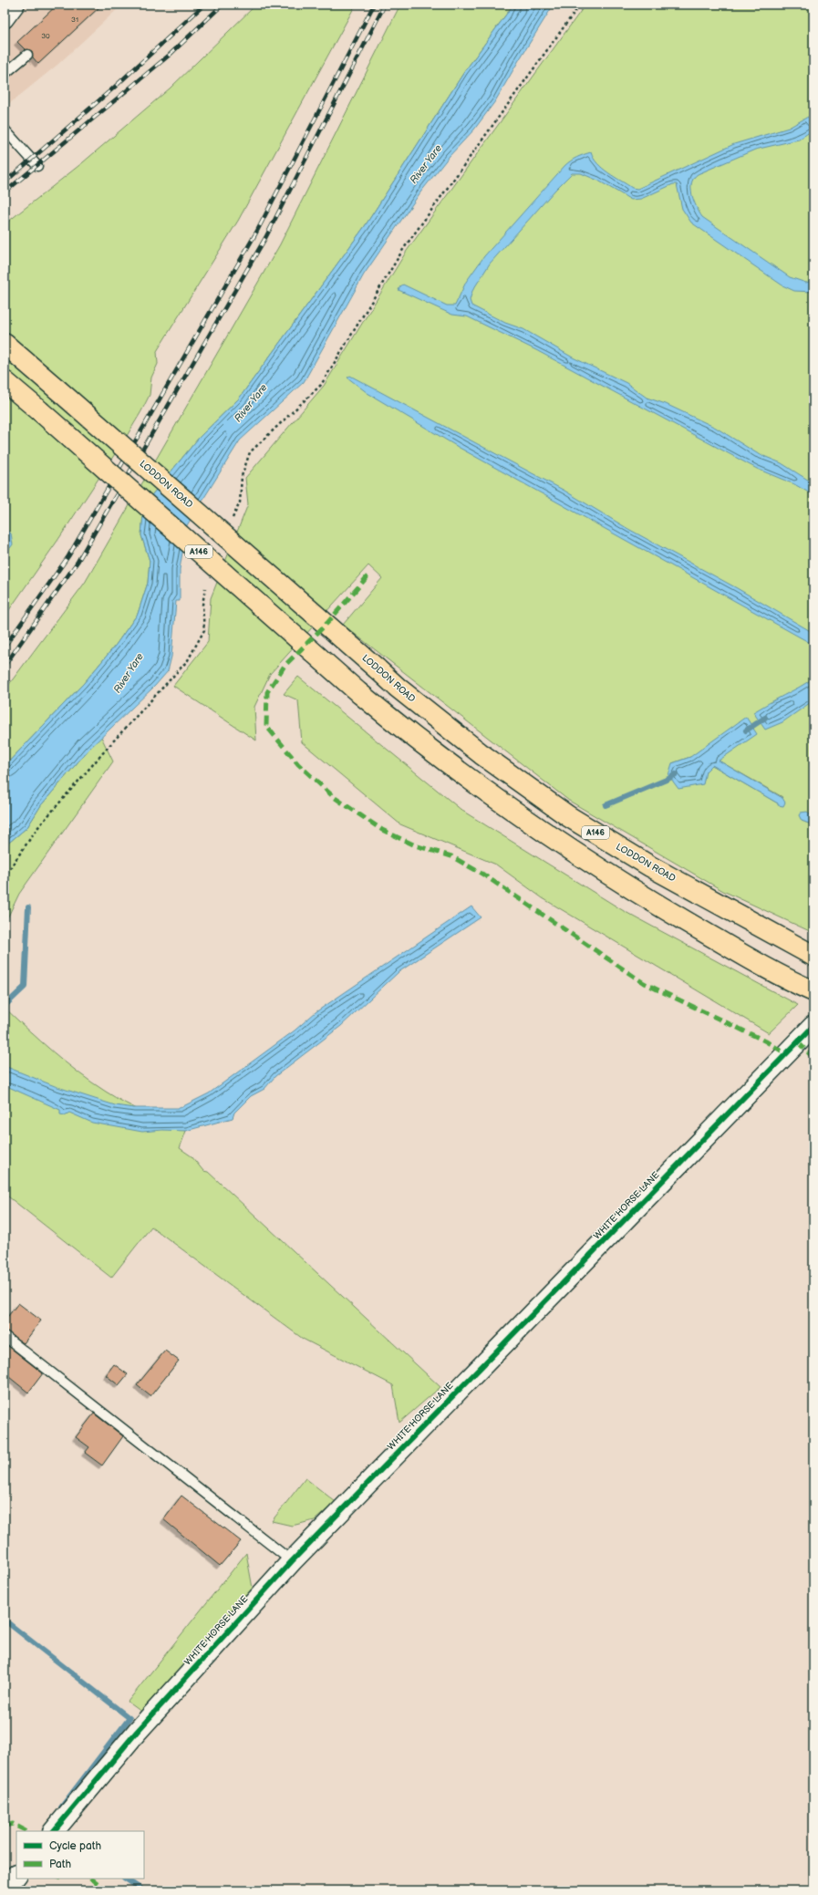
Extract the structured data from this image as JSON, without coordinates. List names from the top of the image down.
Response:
{
  "streets": {
    "highway": ["LODDON ROAD", "A146"],
    "street": ["WHITE HORSE LANE"]
  },
  "water": ["River Yare"],
  "house_numbers": ["31", "30"],
  "legend": ["Cycle path", "Path"]
}
